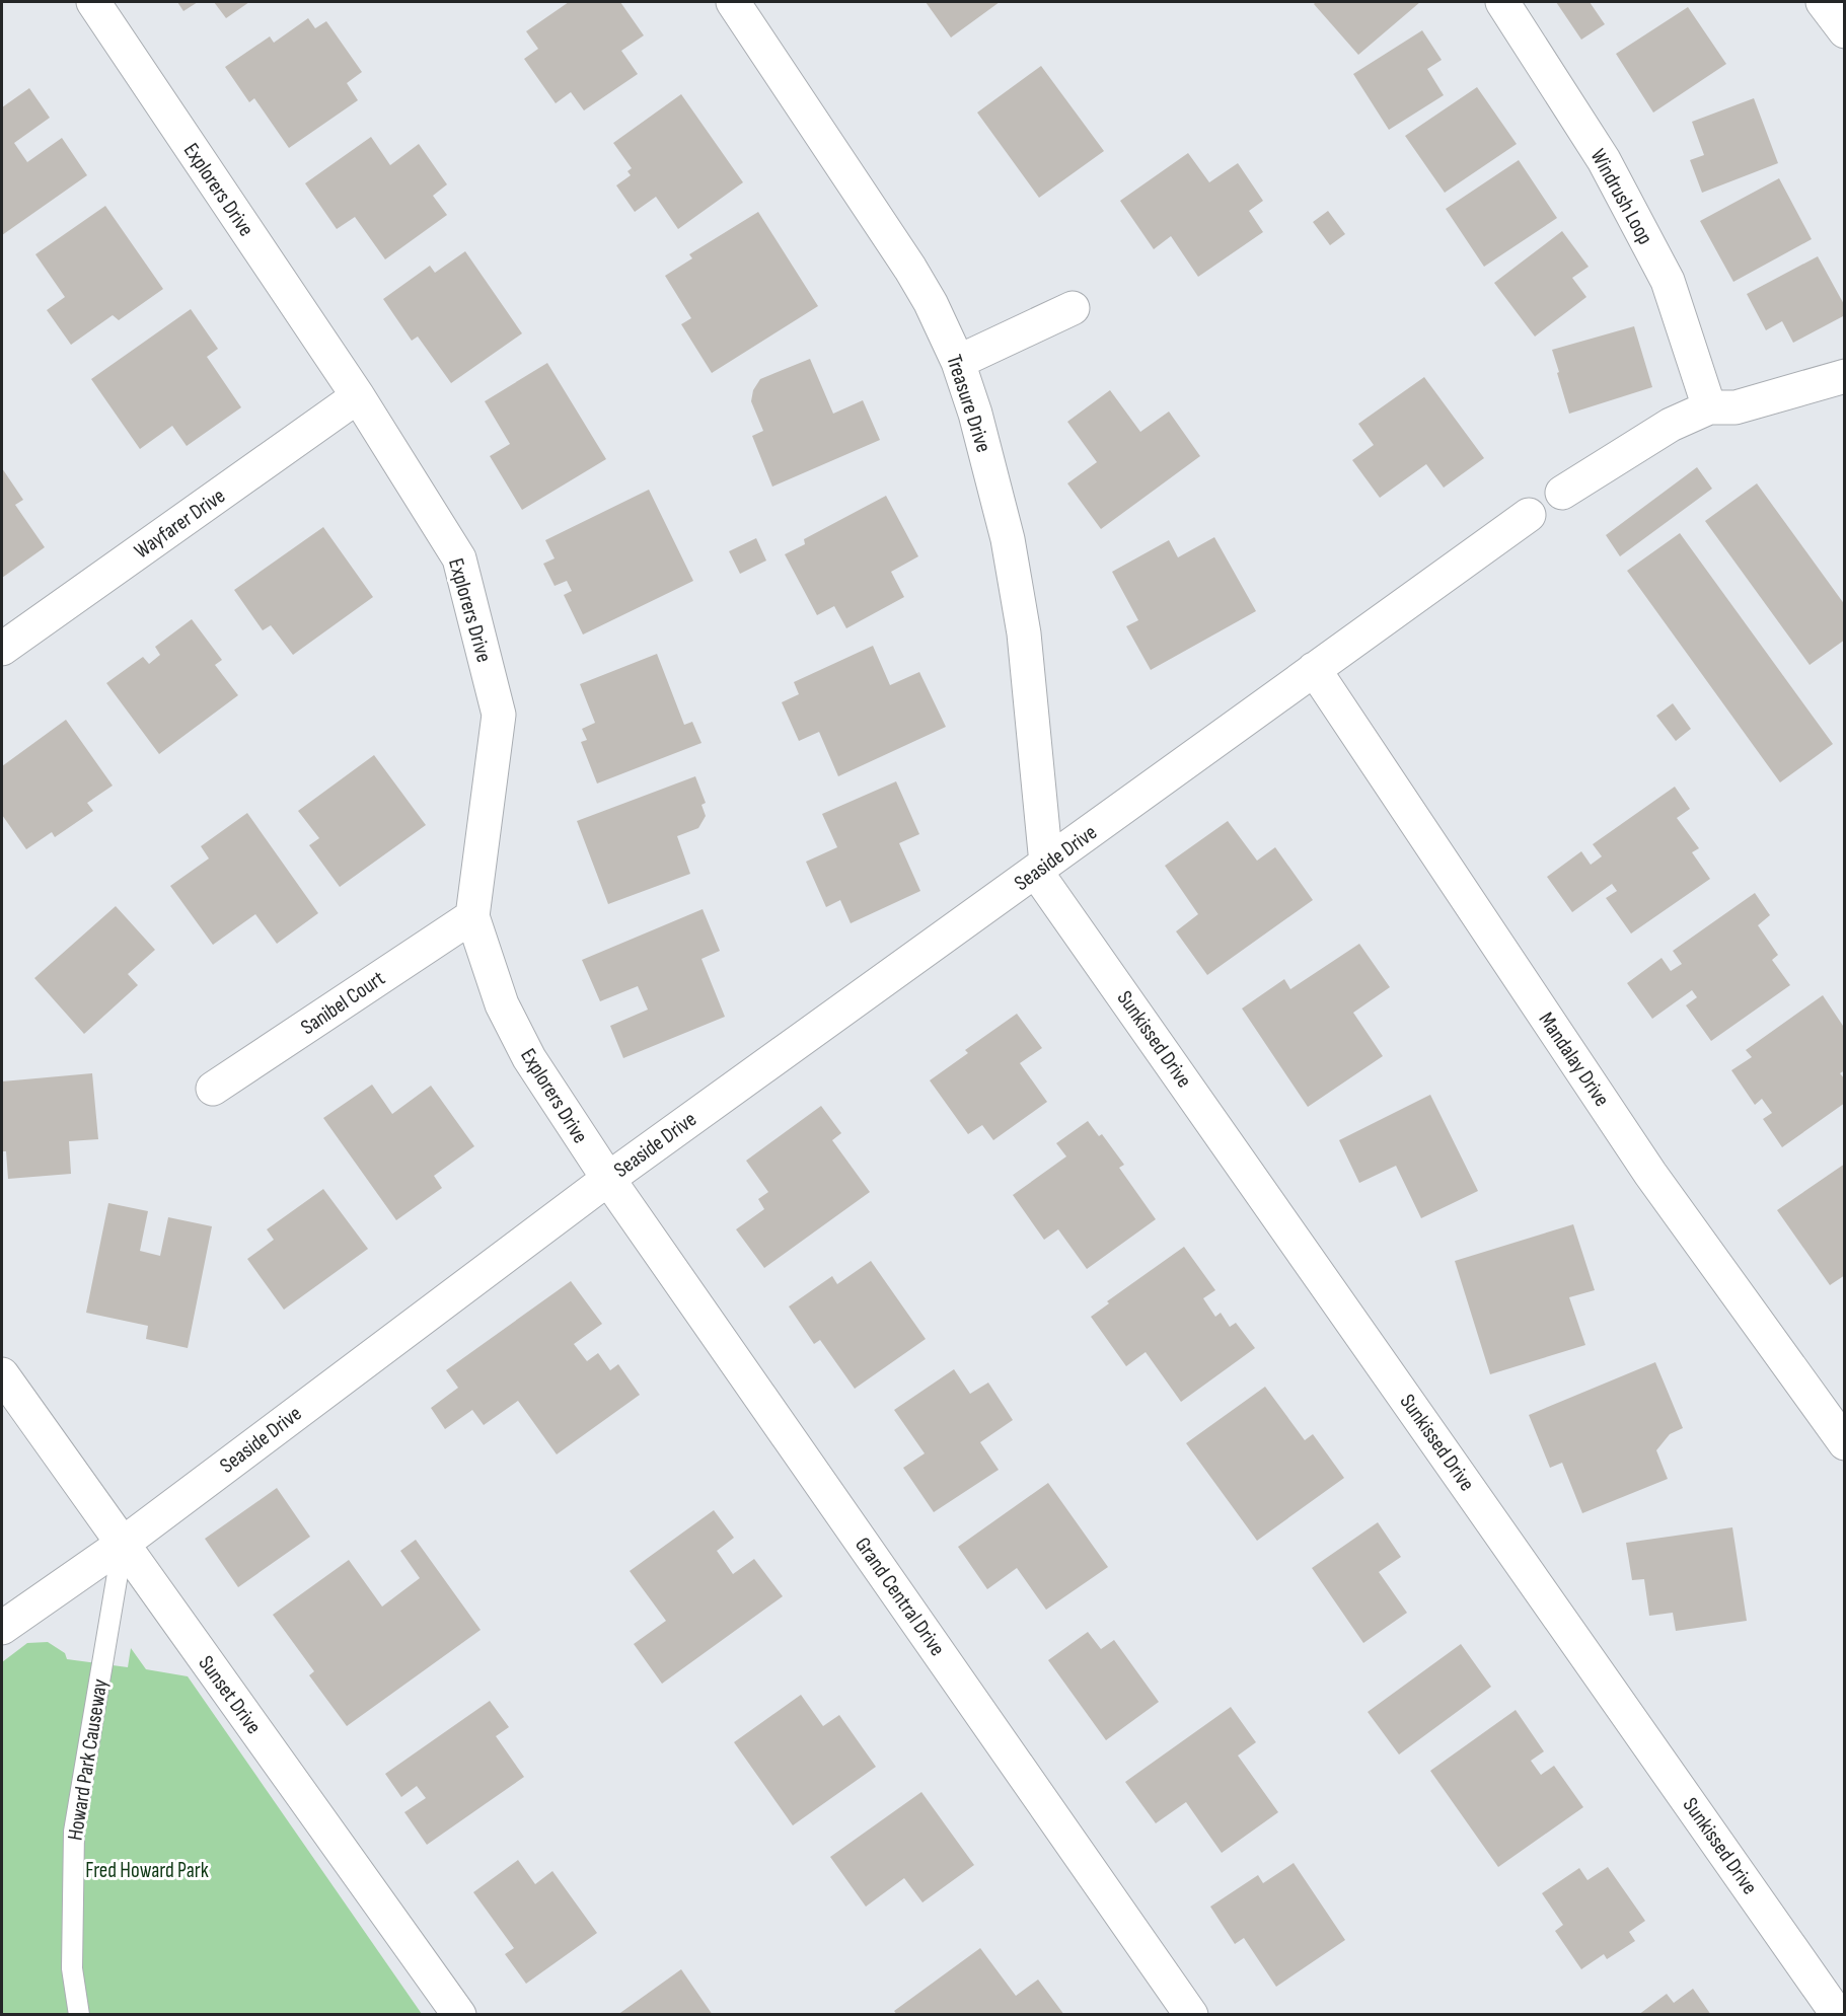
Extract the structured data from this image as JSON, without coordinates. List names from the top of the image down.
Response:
{
  "streets": {
    "street": [
      "Explorers Drive",
      "Windrush Loop",
      "Treasure Drive",
      "Wayfarer Drive",
      "Seaside Drive",
      "Sanibel Court",
      "Sunkissed Drive",
      "Mandalay Drive",
      "Grand Central Drive",
      "Sunset Drive"
    ],
    "lane": ["Howard Park Causeway"]
  },
  "crossings": [
    ["Explorers Drive", "Wayfarer Drive"],
    ["Explorers Drive", "Seaside Drive"],
    ["Explorers Drive", "Sanibel Court"],
    ["Explorers Drive", "Grand Central Drive"],
    ["Treasure Drive", "Seaside Drive"],
    ["Treasure Drive", "Sunkissed Drive"],
    ["Seaside Drive", "Sunkissed Drive"],
    ["Seaside Drive", "Mandalay Drive"],
    ["Seaside Drive", "Grand Central Drive"],
    ["Seaside Drive", "Sunset Drive"],
    ["Seaside Drive", "Howard Park Causeway"],
    ["Sunset Drive", "Howard Park Causeway"]
  ],
  "parks": ["Fred Howard Park"]
}
